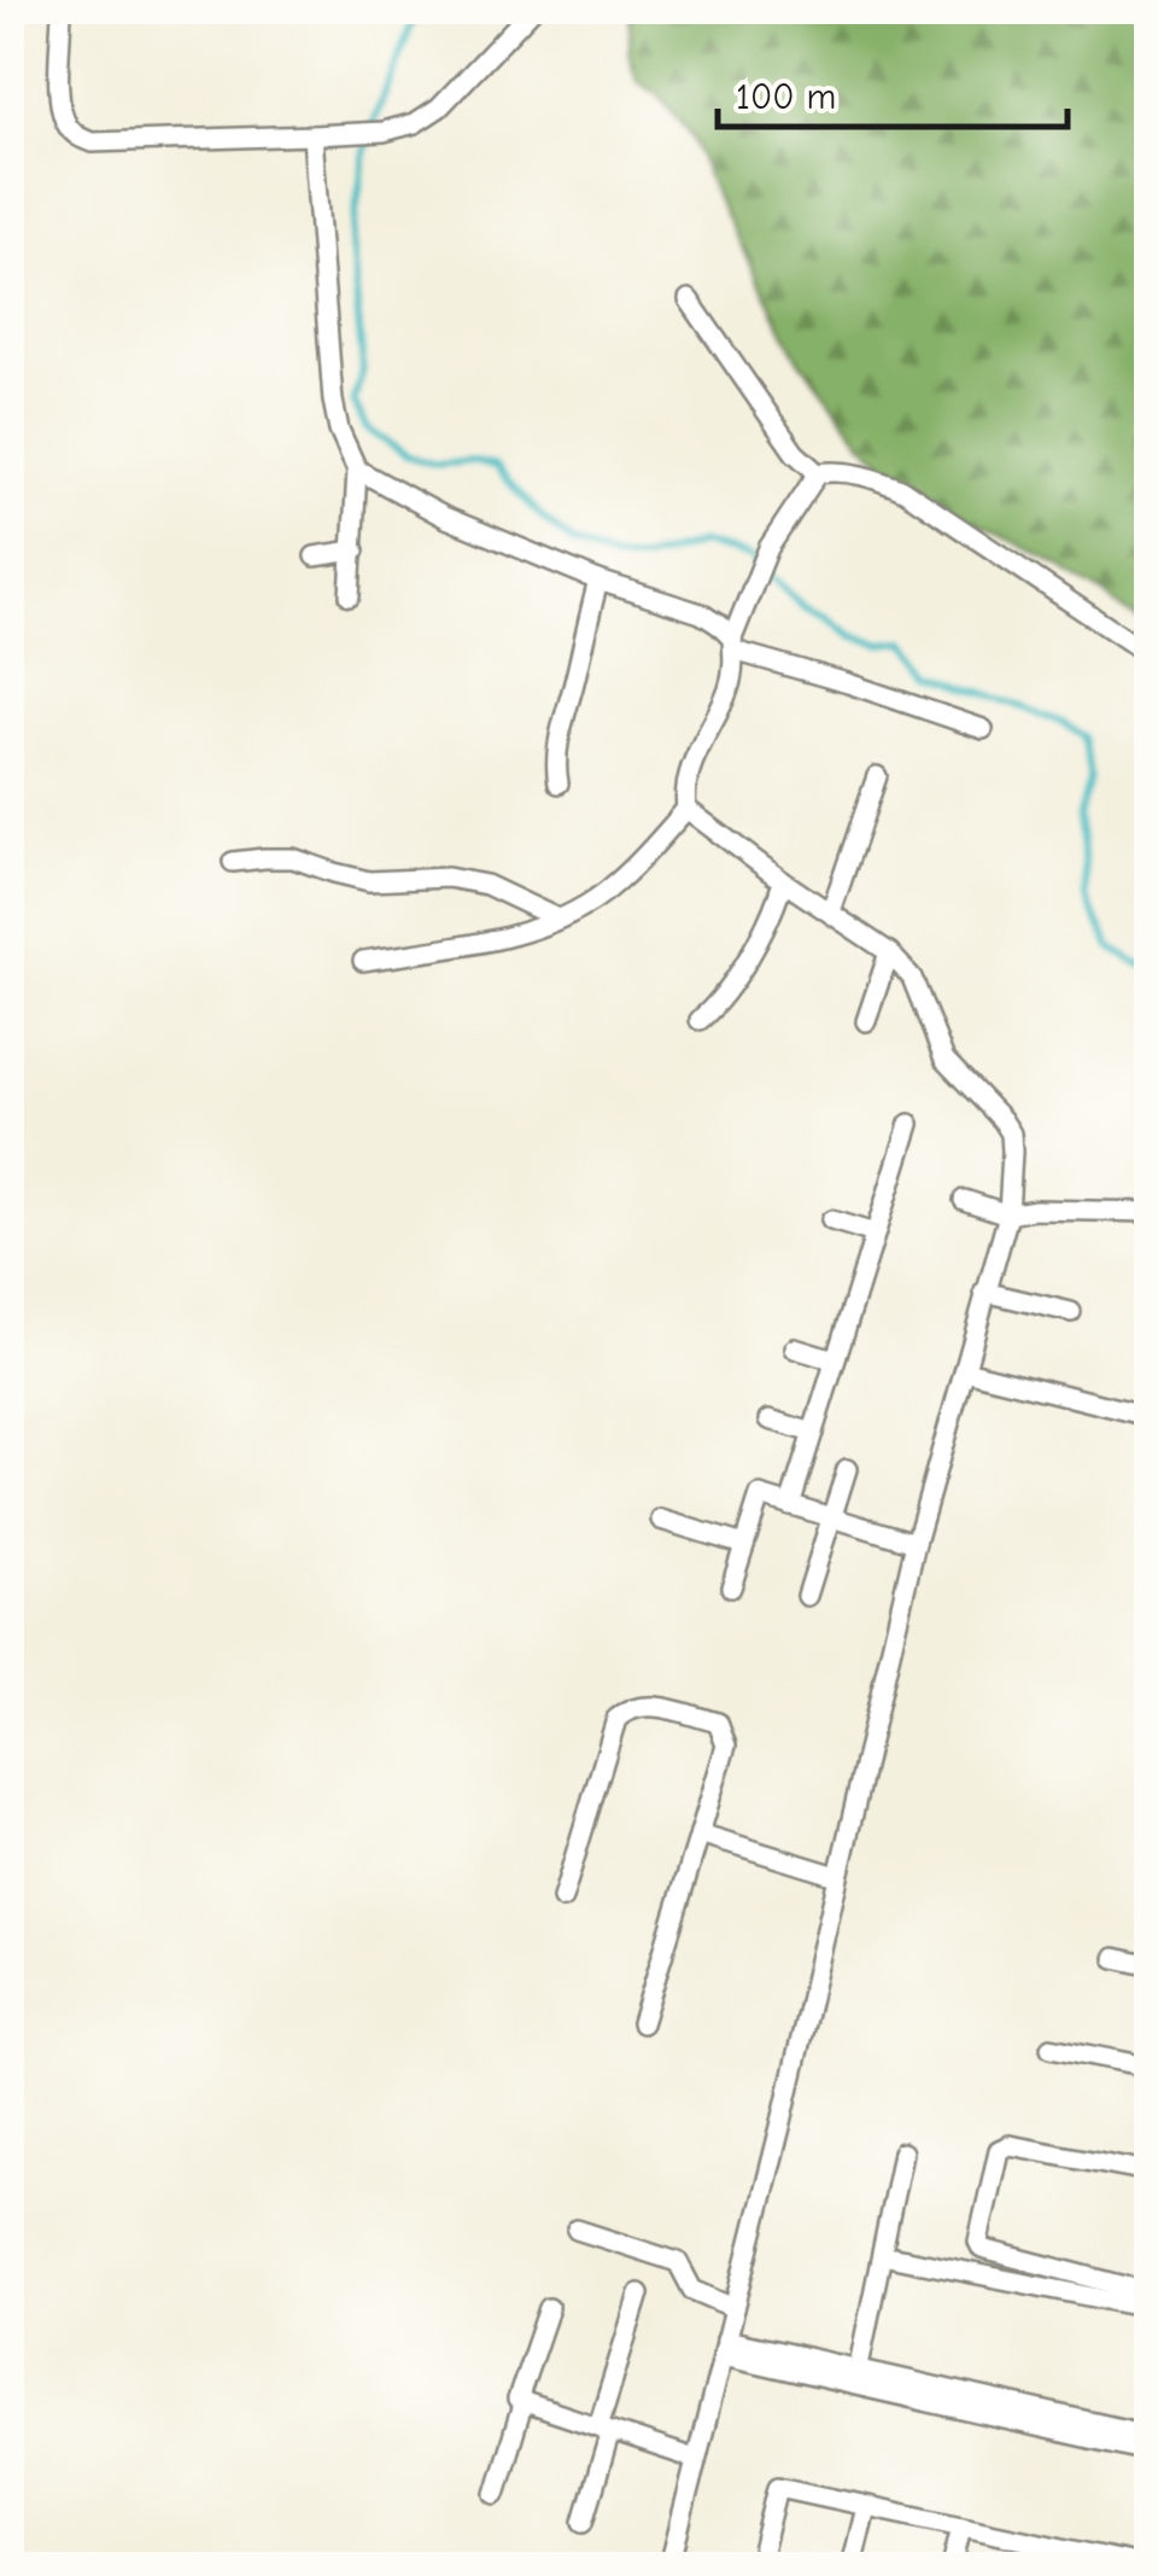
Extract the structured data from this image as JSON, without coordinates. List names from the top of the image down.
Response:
{
  "scale_bar": "100 m"
}
